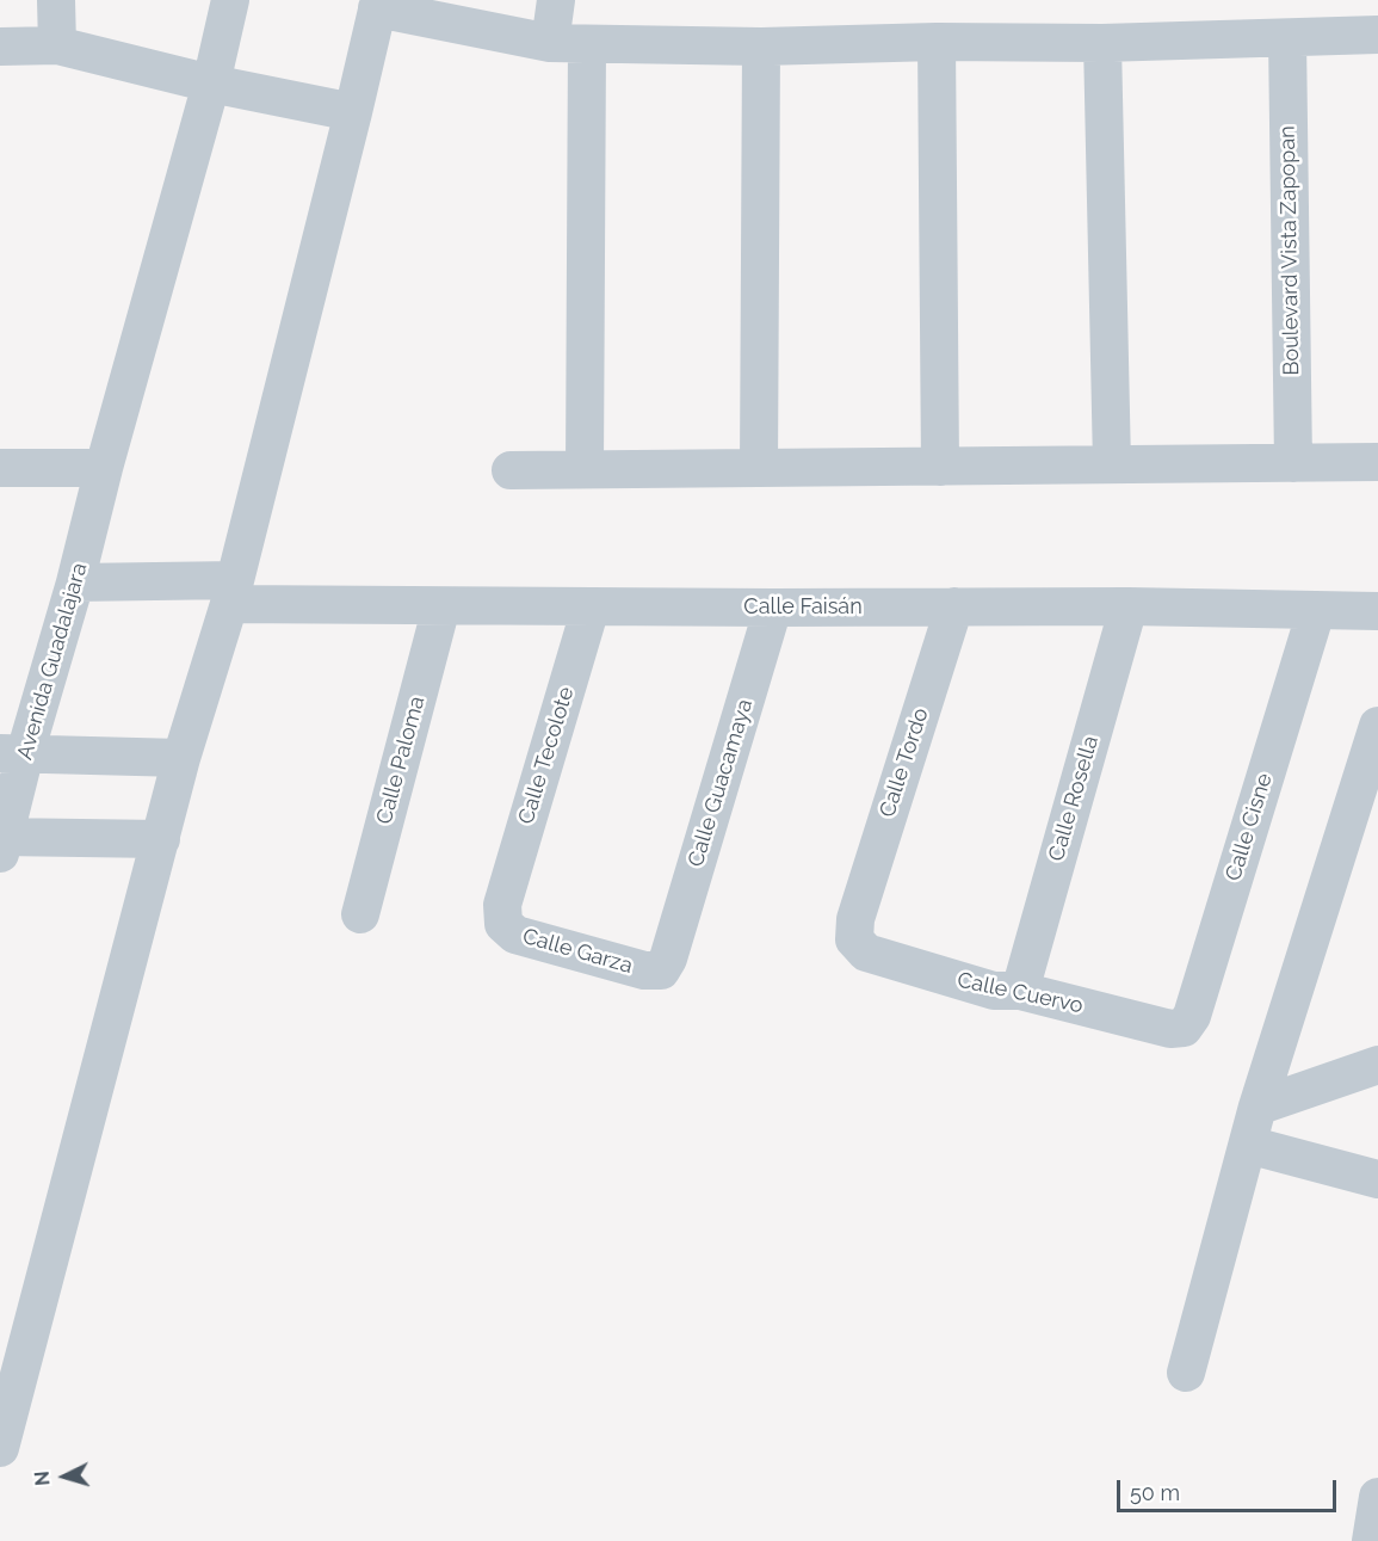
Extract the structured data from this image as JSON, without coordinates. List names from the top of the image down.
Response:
{
  "streets": {
    "street": [
      "Boulevard Vista Zapopan",
      "Calle Faisán",
      "Avenida Guadalajara",
      "Calle Tecolote",
      "Calle Paloma",
      "Calle Tordo",
      "Calle Guacamaya",
      "Calle Rosella",
      "Calle Cisne",
      "Calle Garza",
      "Calle Cuervo"
    ]
  },
  "crossings": [
    ["Calle Faisán", "Avenida Guadalajara"],
    ["Calle Faisán", "Calle Tecolote"],
    ["Calle Faisán", "Calle Paloma"],
    ["Calle Faisán", "Calle Tordo"],
    ["Calle Faisán", "Calle Guacamaya"],
    ["Calle Faisán", "Calle Rosella"],
    ["Calle Faisán", "Calle Cisne"],
    ["Calle Tecolote", "Calle Garza"],
    ["Calle Tordo", "Calle Cuervo"],
    ["Calle Guacamaya", "Calle Garza"],
    ["Calle Rosella", "Calle Cuervo"],
    ["Calle Cisne", "Calle Cuervo"]
  ],
  "scale_bar": "50 m",
  "north": "left"
}
